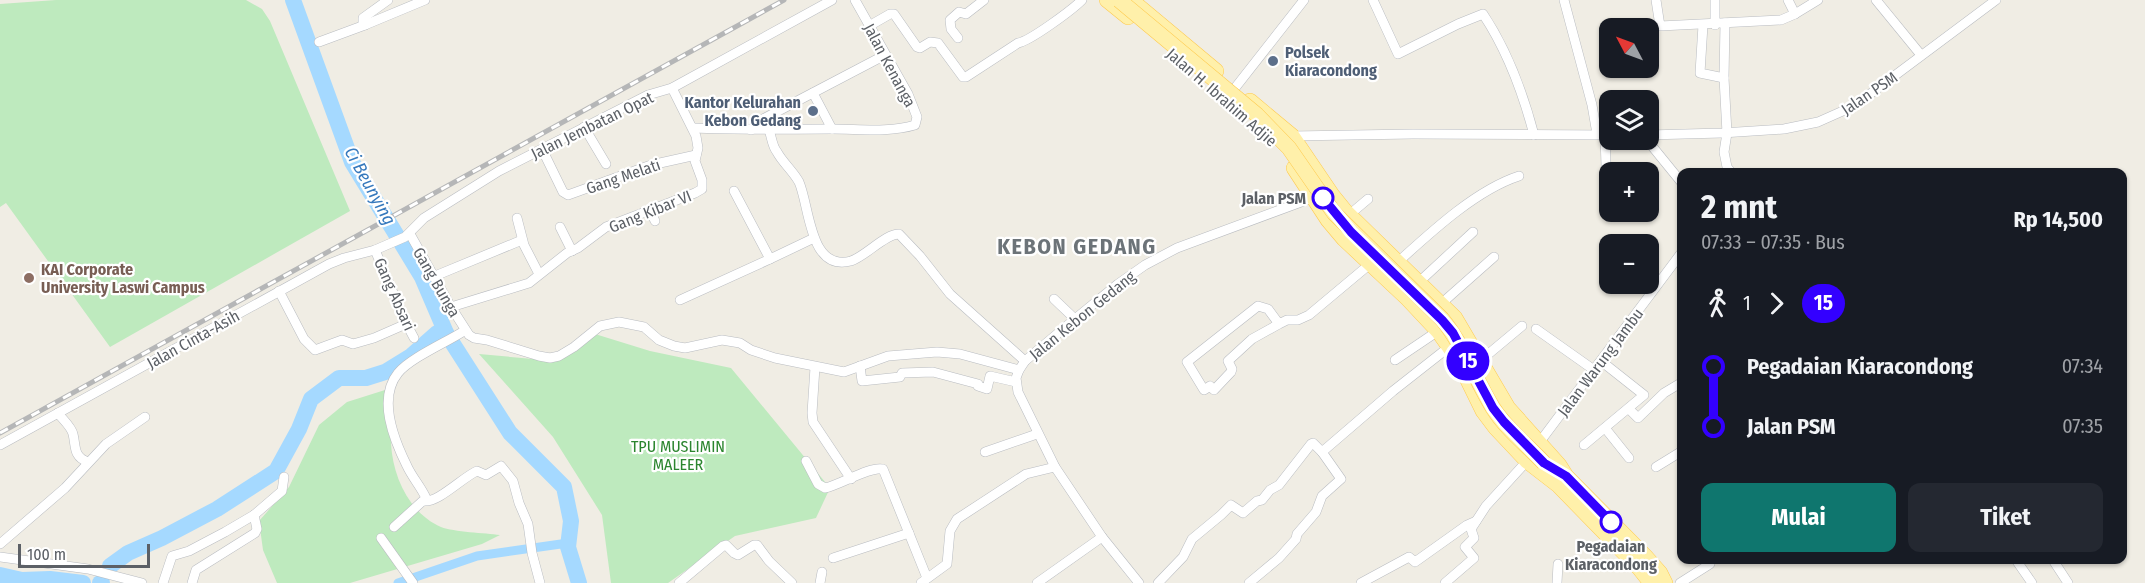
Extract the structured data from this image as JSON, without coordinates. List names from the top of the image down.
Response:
{
  "streets": {
    "main road": ["Jalan H. Ibrahim Adjie"],
    "street": [
      "Jalan Kenanga",
      "Jalan PSM",
      "Jalan Jembatan Opat",
      "Gang Melati",
      "Gang Kibar VI",
      "Gang Bunga",
      "Gang Absari",
      "Jalan Kebon Gedang",
      "Jalan Cinta-Asih",
      "Jalan Warung Jambu"
    ]
  },
  "crossings": [
    ["Jalan H. Ibrahim Adjie", "Jalan Kebon Gedang"],
    ["Jalan H. Ibrahim Adjie", "Jalan Warung Jambu"],
    ["Jalan Jembatan Opat", "Gang Melati"],
    ["Jalan Jembatan Opat", "Gang Bunga"],
    ["Jalan Jembatan Opat", "Jalan Cinta-Asih"],
    ["Gang Melati", "Gang Kibar VI"],
    ["Gang Kibar VI", "Gang Bunga"],
    ["Gang Absari", "Jalan Cinta-Asih"]
  ],
  "districts": ["KEBON GEDANG"],
  "water": ["Ci Beunying"],
  "parks": ["TPU MUSLIMIN MALEER"],
  "places": [
    "Polsek Kiaracondong",
    "Kantor Kelurahan Kebon Gedang",
    "Jalan PSM",
    "KAI Corporate University Laswi Campus",
    "Pegadaian Kiaracondong"
  ],
  "lines": ["bus line 15"],
  "scale_bar": "100 m",
  "north": "top left",
  "page": {
    "on_map": "15",
    "map_buttons": ["+", "−"],
    "heading": ["2 mnt", "07:33 – 07:35 · Bus", "Rp 14,500"],
    "legs": ["1", "15"],
    "list": [
      {
        "name": "Pegadaian Kiaracondong",
        "value": "07:34"
      },
      {
        "name": "Jalan PSM",
        "value": "07:35"
      }
    ],
    "buttons": ["Mulai", "Tiket"],
    "scale": "100 m"
  }
}
